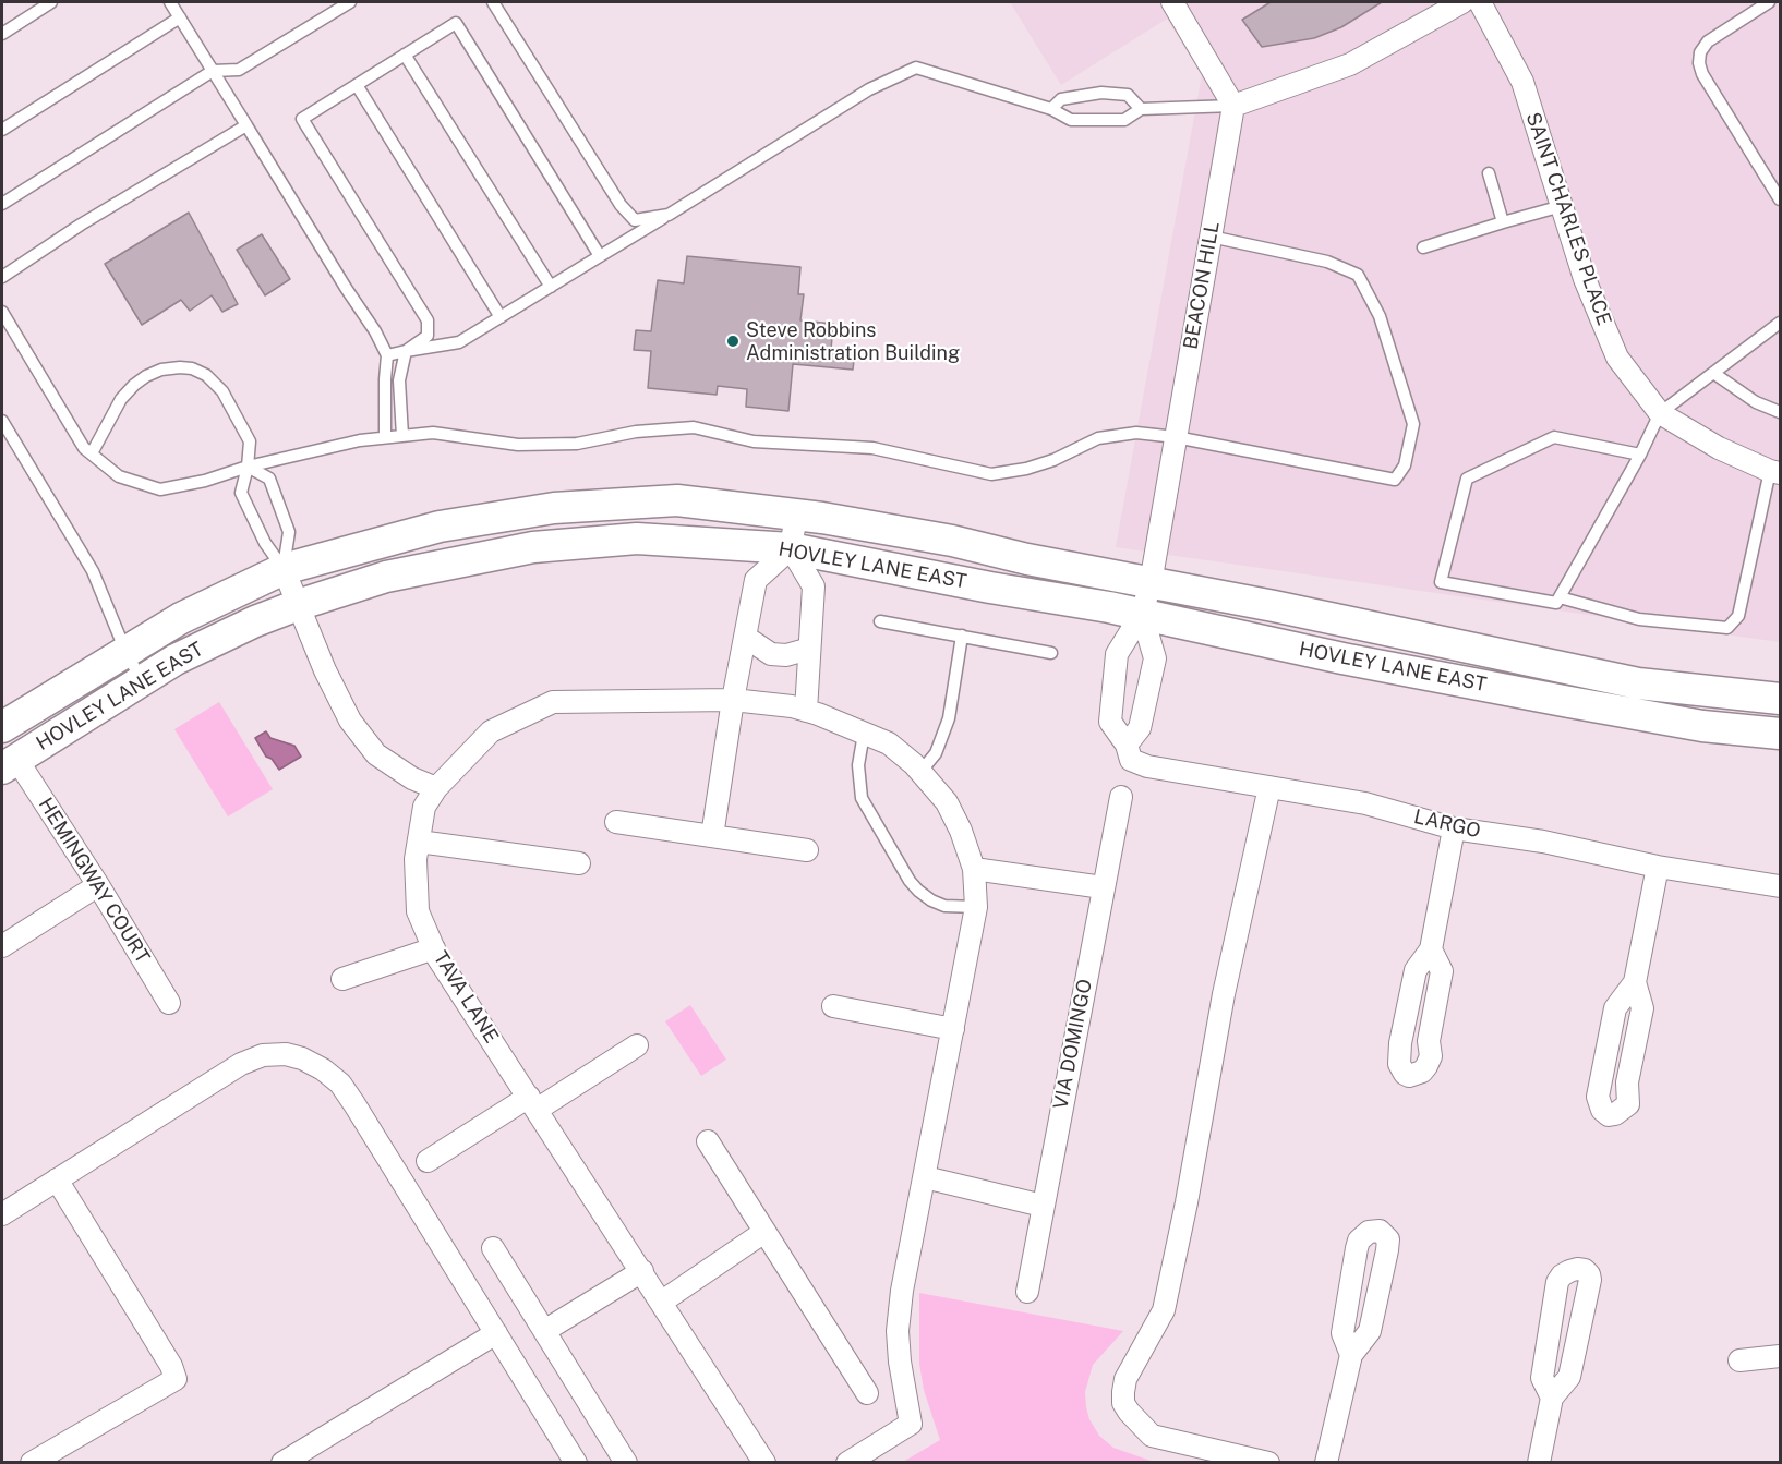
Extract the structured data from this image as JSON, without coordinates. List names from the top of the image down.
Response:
{
  "streets": {
    "main road": ["HOVLEY LANE EAST"],
    "street": [
      "SAINT CHARLES PLACE",
      "BEACON HILL",
      "LARGO",
      "HEMINGWAY COURT",
      "TAVA LANE",
      "VIA DOMINGO"
    ]
  },
  "crossings": [
    ["BEACON HILL", "HOVLEY LANE EAST"],
    ["BEACON HILL", "LARGO"],
    ["HOVLEY LANE EAST", "LARGO"],
    ["HOVLEY LANE EAST", "HEMINGWAY COURT"]
  ],
  "places": ["Steve Robbins Administration Building"]
}
